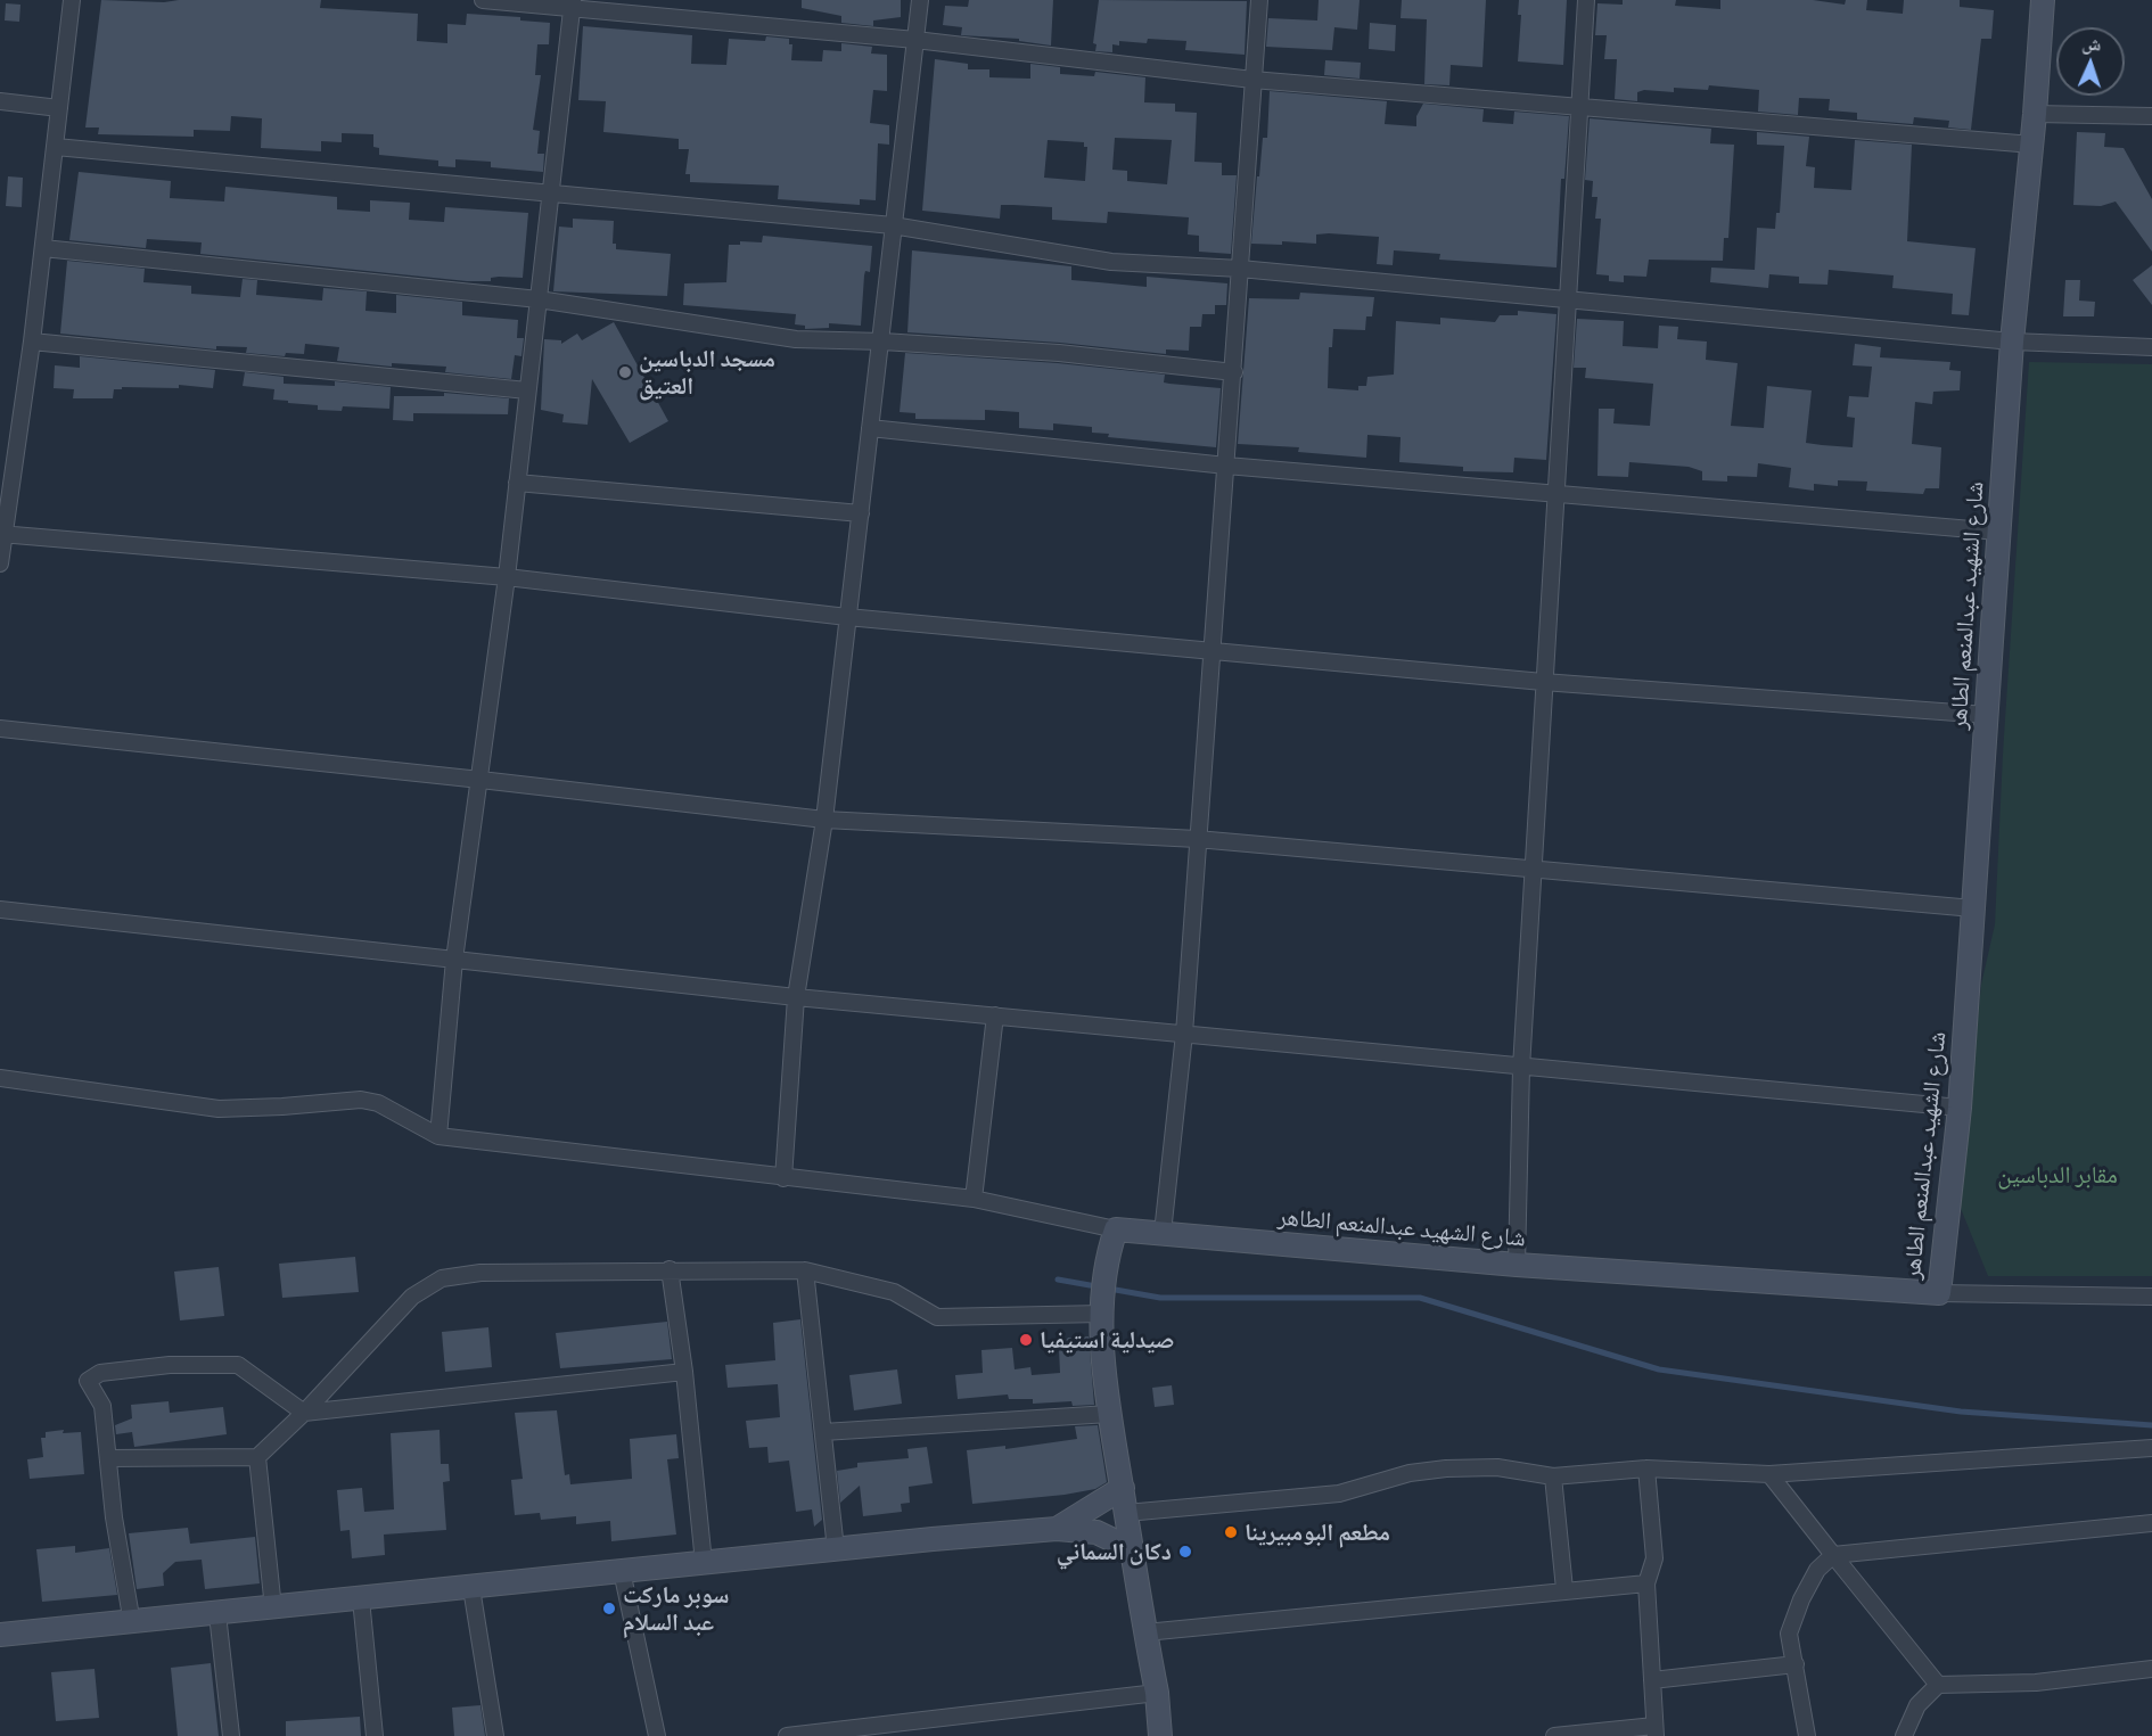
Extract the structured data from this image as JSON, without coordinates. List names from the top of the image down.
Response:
{
  "streets": {
    "street": ["شارع الشهيد عبدالمنعم الطاهر"]
  },
  "parks": ["مقابر الدباسين"],
  "places": [
    "مسجد الدباسين العتيق",
    "صيدلية استيفيا",
    "مطعم البومبيرينا",
    "دكان السماني",
    "سوبر ماركت عبد السلام"
  ],
  "north": "top"
}
